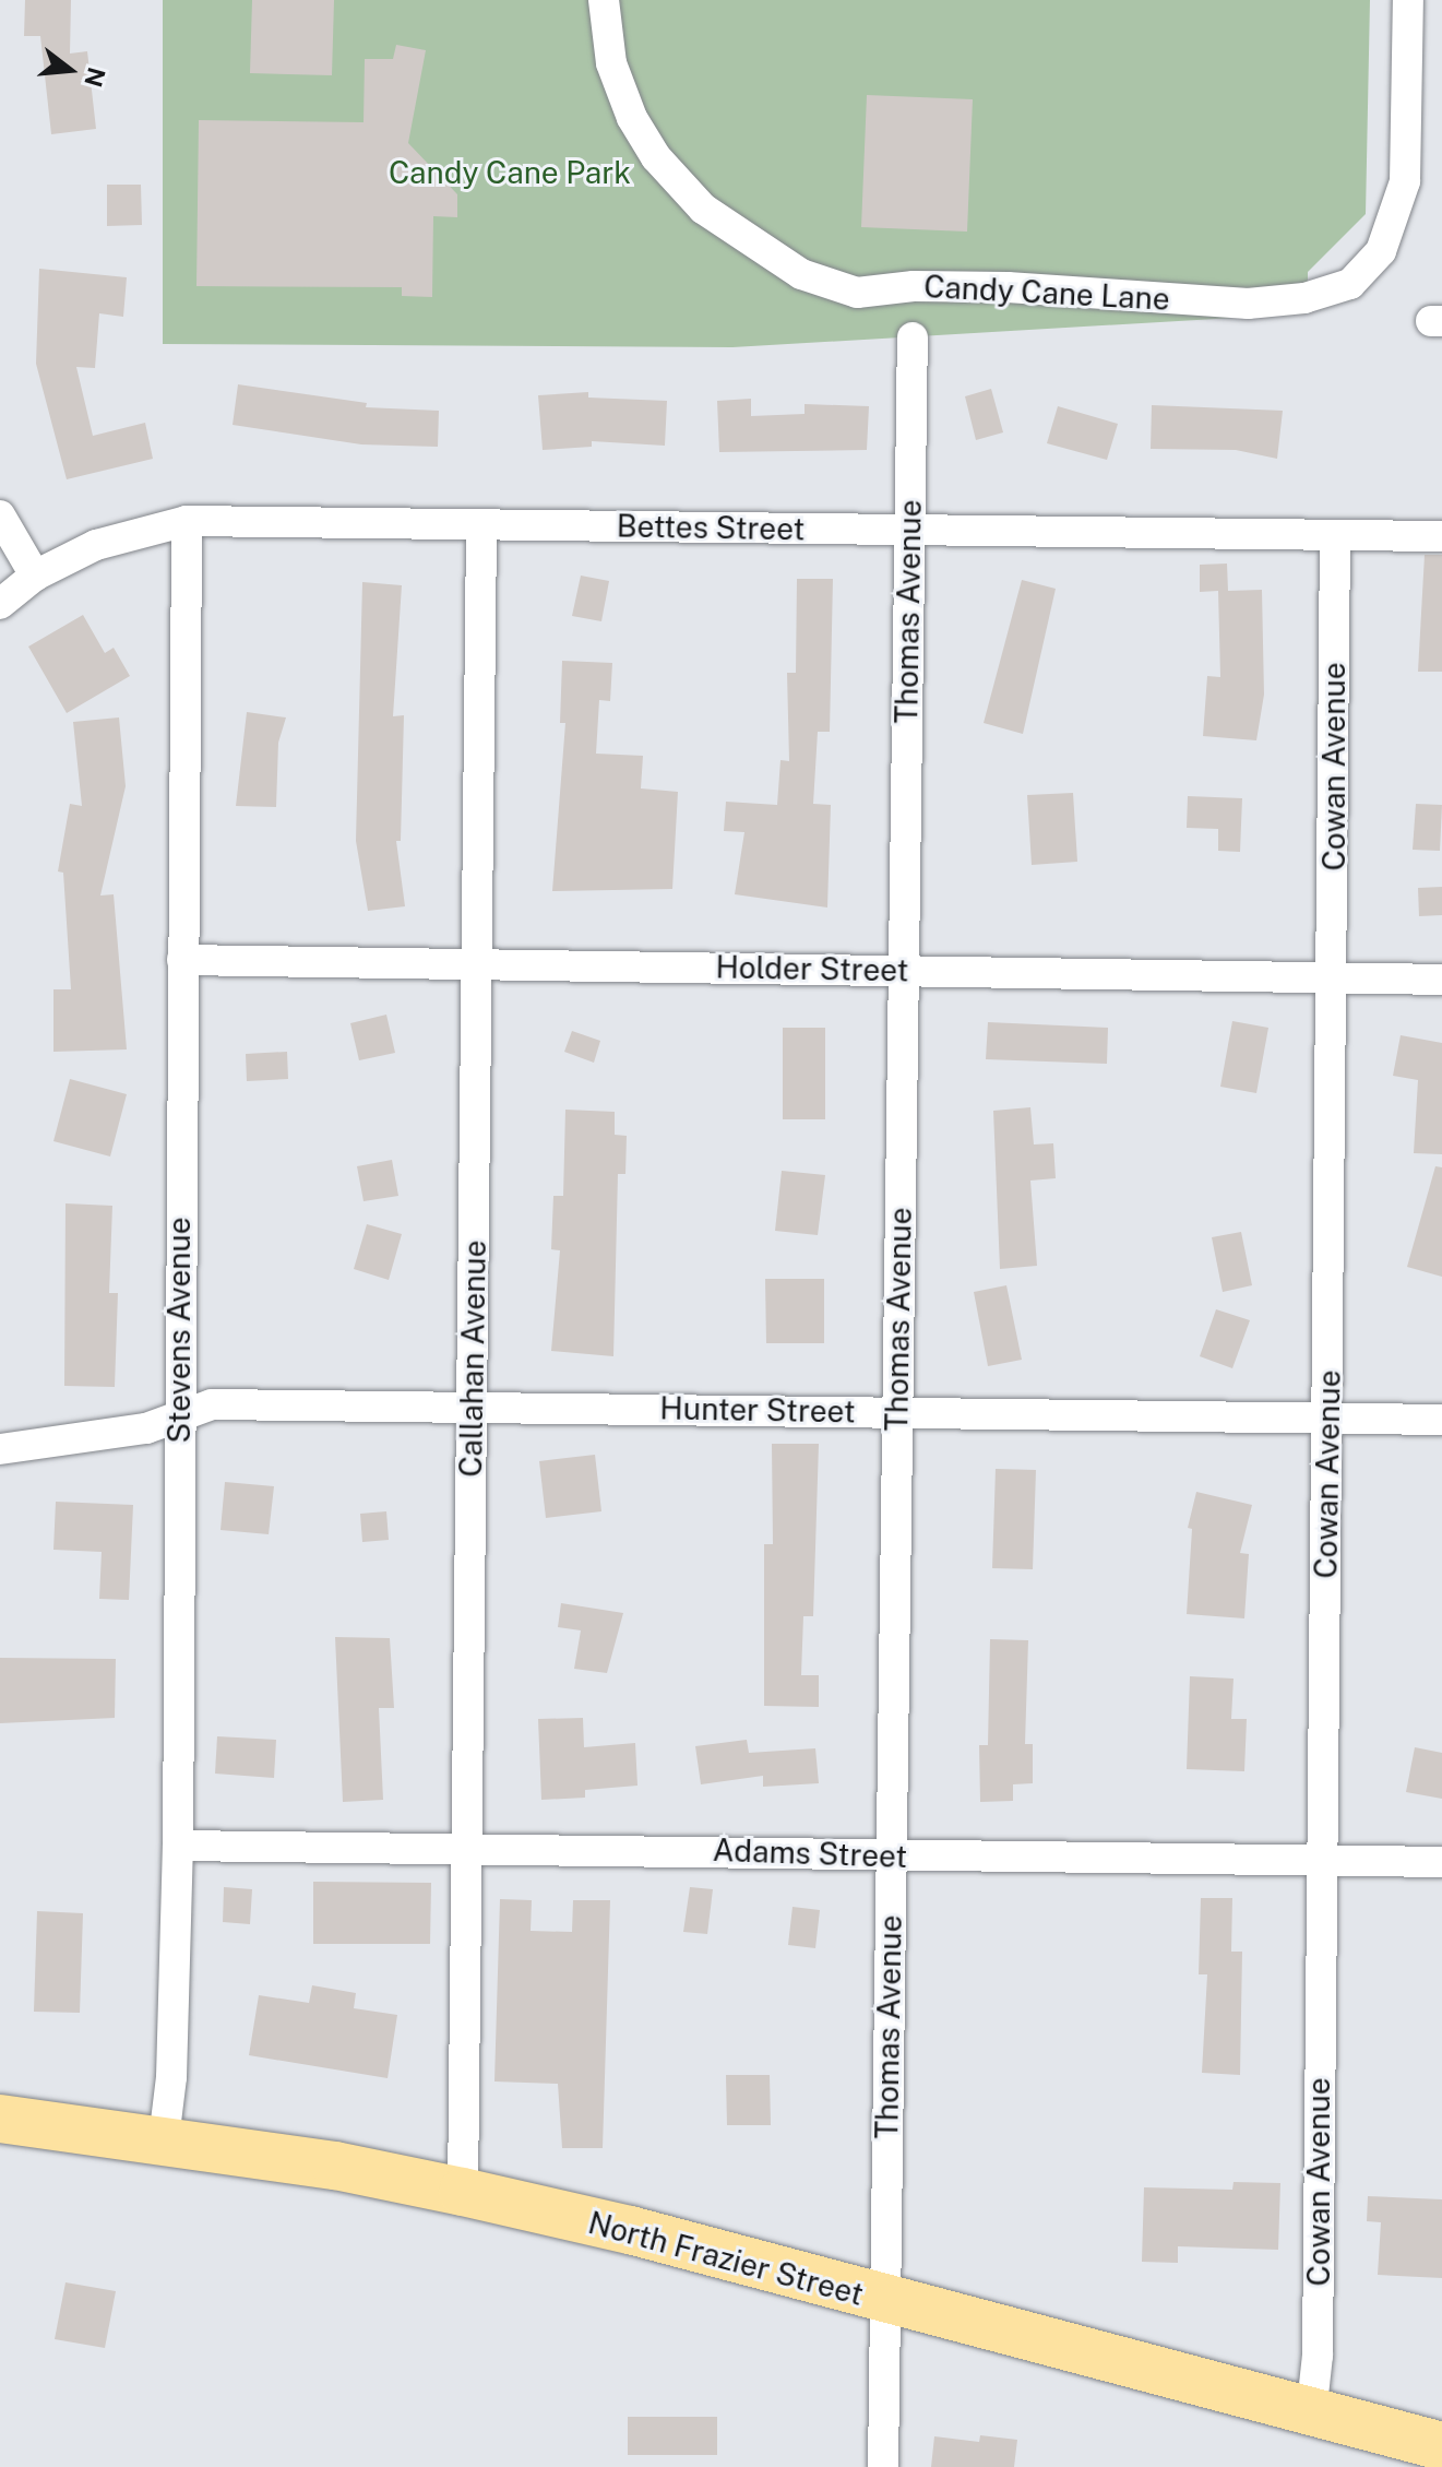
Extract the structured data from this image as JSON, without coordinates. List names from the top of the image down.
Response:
{
  "streets": {
    "main road": ["North Frazier Street"],
    "street": [
      "Candy Cane Lane",
      "Bettes Street",
      "Thomas Avenue",
      "Cowan Avenue",
      "Holder Street",
      "Stevens Avenue",
      "Callahan Avenue",
      "Hunter Street",
      "Adams Street"
    ]
  },
  "crossings": [
    ["Bettes Street", "Thomas Avenue"],
    ["Bettes Street", "Cowan Avenue"],
    ["Bettes Street", "Stevens Avenue"],
    ["Bettes Street", "Callahan Avenue"],
    ["Thomas Avenue", "Holder Street"],
    ["Thomas Avenue", "Hunter Street"],
    ["Thomas Avenue", "Adams Street"],
    ["Thomas Avenue", "North Frazier Street"],
    ["Cowan Avenue", "Holder Street"],
    ["Cowan Avenue", "Hunter Street"],
    ["Cowan Avenue", "Adams Street"],
    ["Cowan Avenue", "North Frazier Street"],
    ["Holder Street", "Stevens Avenue"],
    ["Holder Street", "Callahan Avenue"],
    ["Stevens Avenue", "Hunter Street"],
    ["Stevens Avenue", "Adams Street"],
    ["Stevens Avenue", "North Frazier Street"],
    ["Callahan Avenue", "Hunter Street"],
    ["Callahan Avenue", "Adams Street"],
    ["Callahan Avenue", "North Frazier Street"]
  ],
  "parks": ["Candy Cane Park"],
  "north": "right"
}
